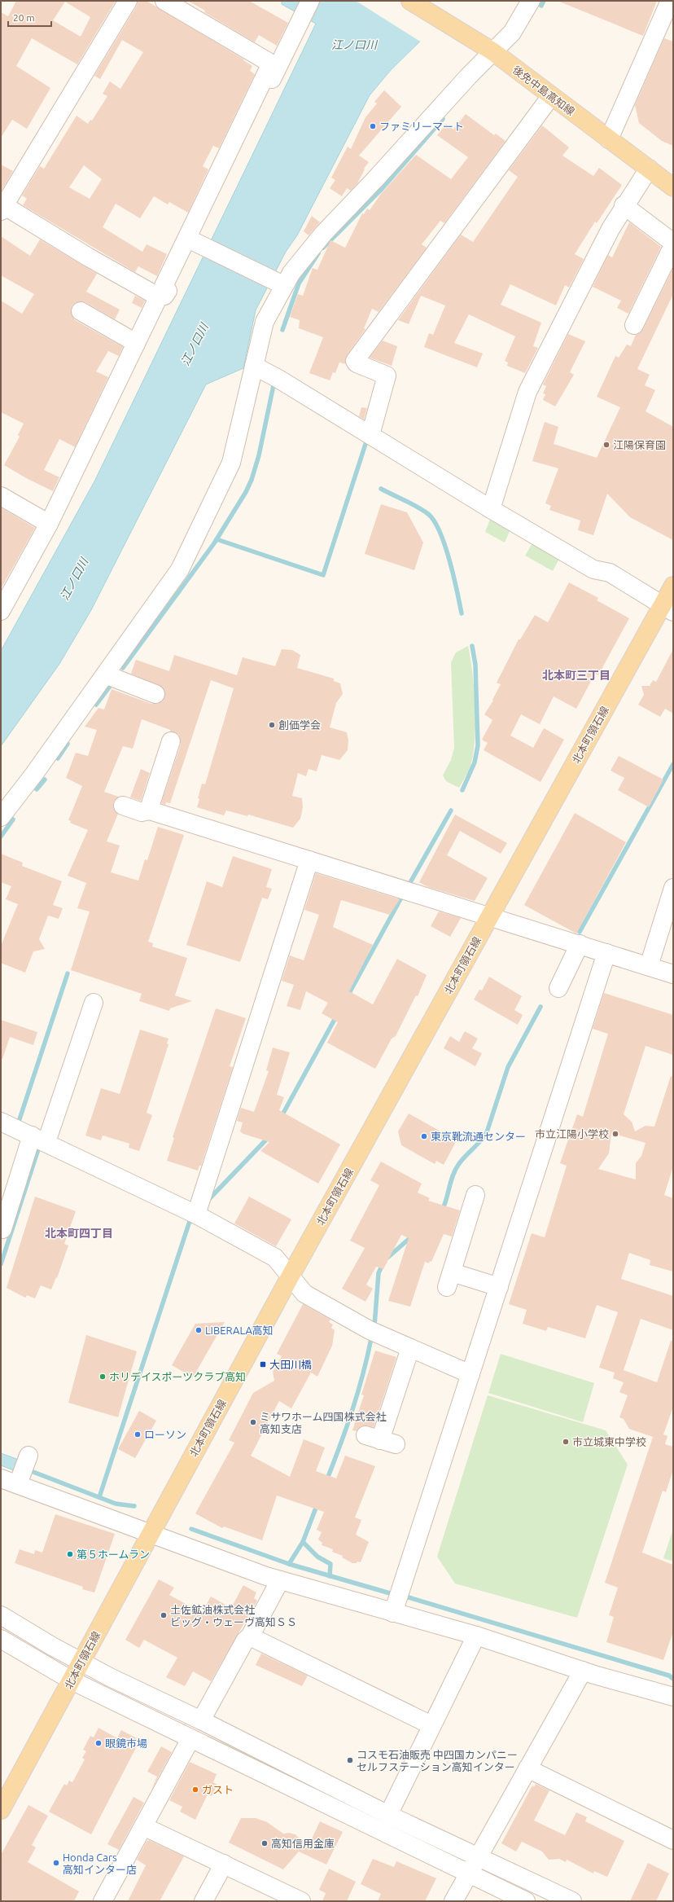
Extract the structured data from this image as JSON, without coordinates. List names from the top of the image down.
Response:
{
  "streets": {
    "main road": ["後免中島高知線", "北本町領石線"]
  },
  "districts": ["北本町三丁目", "北本町四丁目"],
  "water": ["江ノ口川"],
  "places": {
    "other": [
      "ファミリーマート",
      "江陽保育園",
      "創価学会",
      "市立江陽小学校",
      "東京靴流通センター",
      "LIBERALA高知",
      "ホリデイスポーツクラブ高知",
      "ミサワホーム四国株式会社 高知支店",
      "ローソン",
      "市立城東中学校",
      "第５ホームラン",
      "土佐鉱油株式会社 ビッグ・ウェーヴ高知ＳＳ",
      "眼鏡市場",
      "コスモ石油販売 中四国カンパニー セルフステーション高知インター",
      "ガスト",
      "高知信用金庫",
      "Honda Cars 高知インター店"
    ],
    "transit": ["大田川橋"]
  },
  "scale_bar": "20 m"
}
